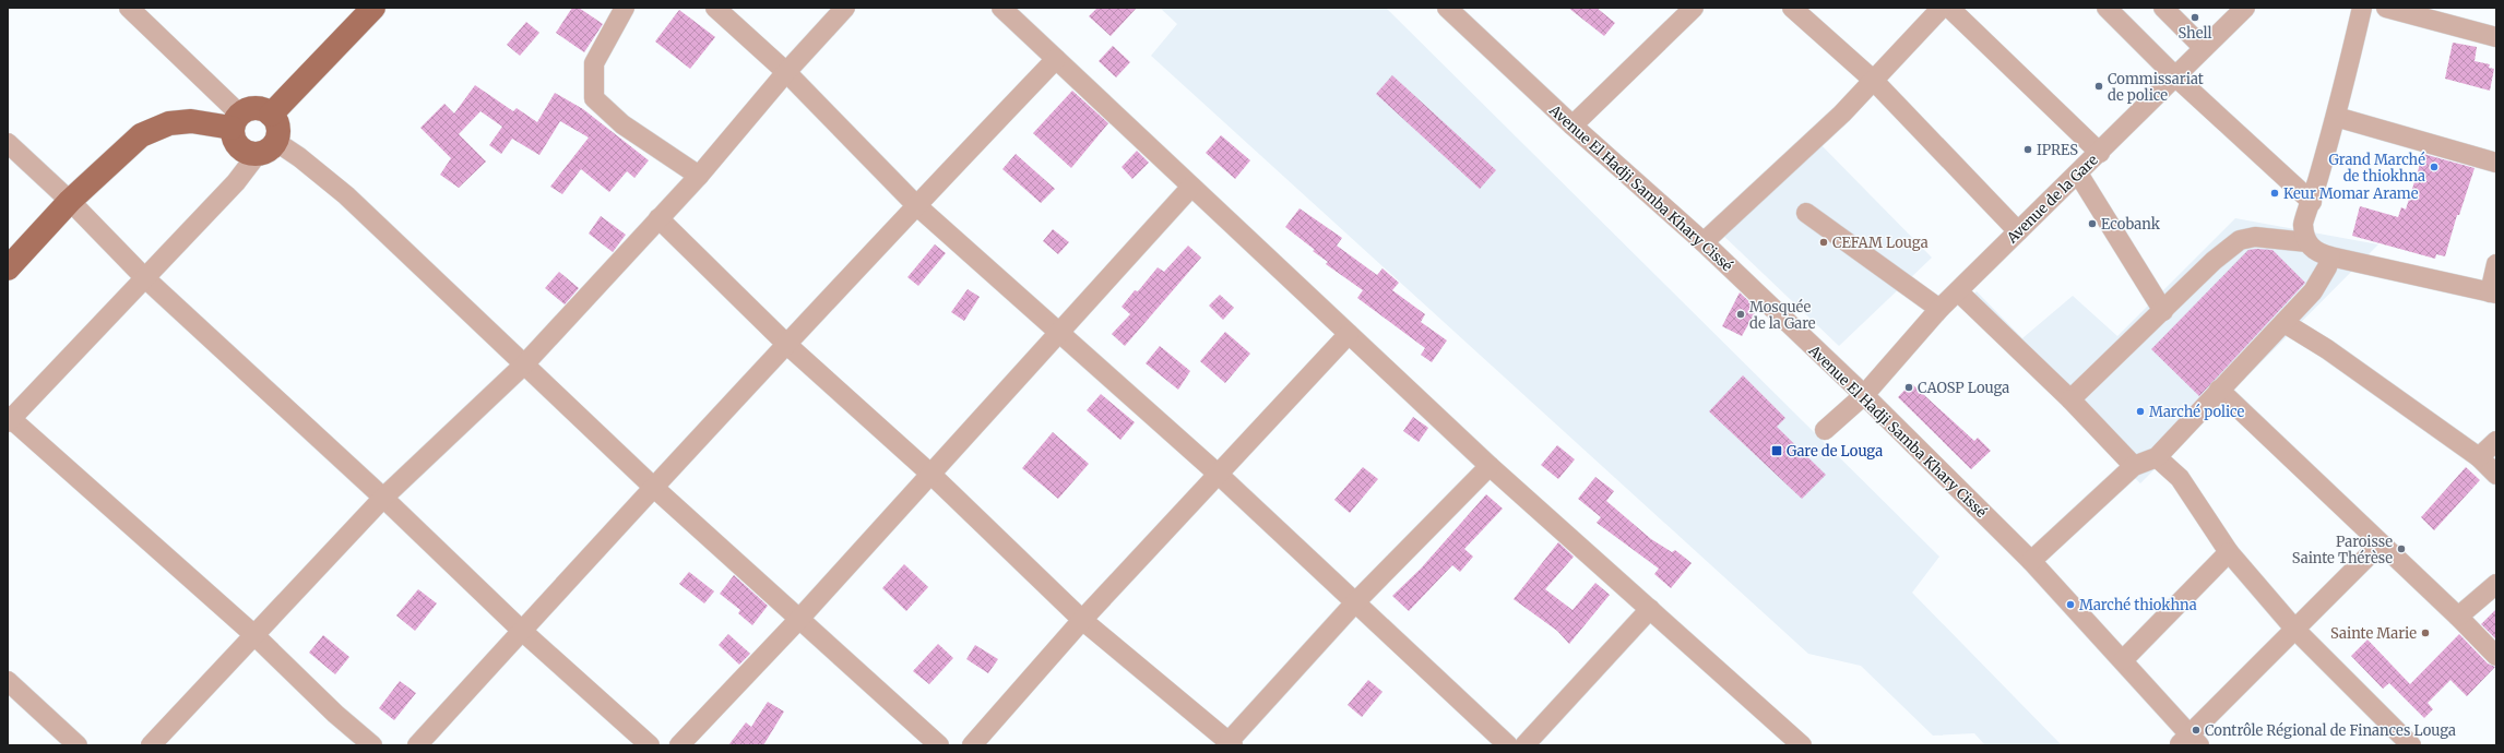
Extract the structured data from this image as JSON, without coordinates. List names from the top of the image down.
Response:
{
  "streets": {
    "street": ["Avenue El Hadji Samba Khary Cissé", "Avenue de la Gare"]
  },
  "crossings": [
    ["Avenue El Hadji Samba Khary Cissé", "Avenue de la Gare"]
  ],
  "places": {
    "other": [
      "Shell",
      "Commissariat de police",
      "IPRES",
      "Grand Marché de thiokhna",
      "Keur Momar Arame",
      "Ecobank",
      "CEFAM Louga",
      "Mosquée de la Gare",
      "CAOSP Louga",
      "Marché police",
      "Paroisse Sainte Thérèse",
      "Marché thiokhna",
      "Sainte Marie",
      "Contrôle Régional de Finances Louga"
    ],
    "transit": ["Gare de Louga"]
  }
}
